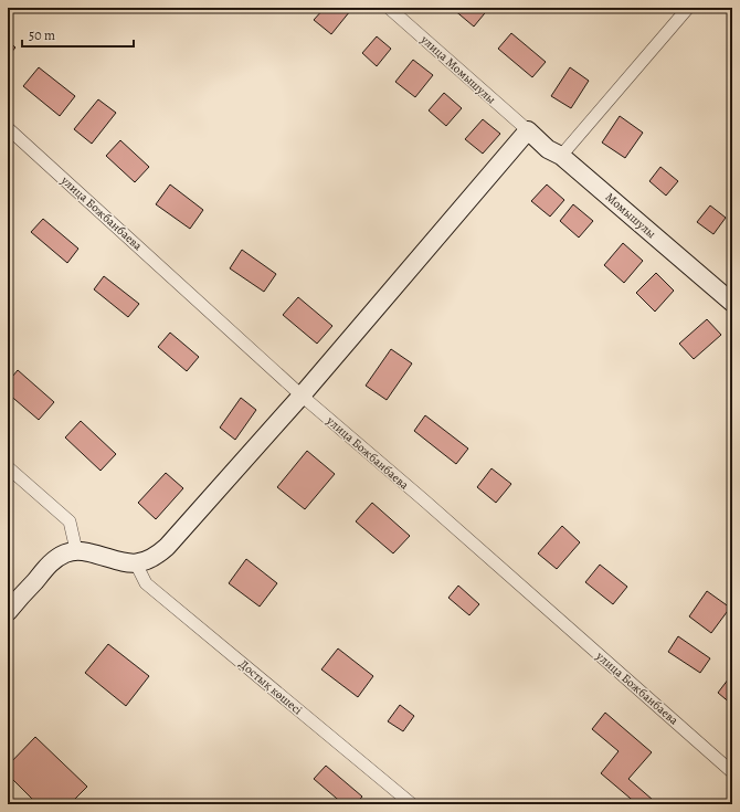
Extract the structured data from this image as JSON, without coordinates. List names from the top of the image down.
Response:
{
  "streets": {
    "street": [
      "улица Момышулы",
      "улица Божбанбаева",
      "Момышулы",
      "Достық көшесі"
    ]
  },
  "crossings": [
    ["улица Момышулы", "Момышулы"]
  ],
  "scale_bar": "50 m"
}
